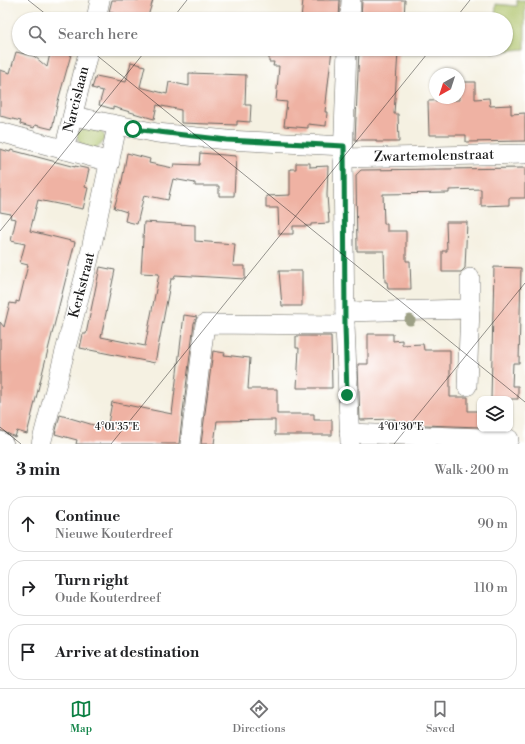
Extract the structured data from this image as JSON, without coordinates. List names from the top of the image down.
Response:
{
  "streets": {
    "street": ["Narcislaan", "Zwartemolenstraat", "Kerkstraat"]
  },
  "crossings": [
    ["Narcislaan", "Zwartemolenstraat"],
    ["Zwartemolenstraat", "Kerkstraat"]
  ],
  "north": "bottom left",
  "page": {
    "search": "Search here",
    "heading": ["3 min", "Walk · 200 m"],
    "list": [
      ["Continue", "Nieuwe Kouterdreef", "90 m"],
      ["Turn right", "Oude Kouterdreef", "110 m"],
      "Arrive at destination"
    ],
    "nav": ["Map", "Directions", "Saved"]
  },
  "coordinates": ["4°01'35\"E", "4°01'30\"E"]
}
